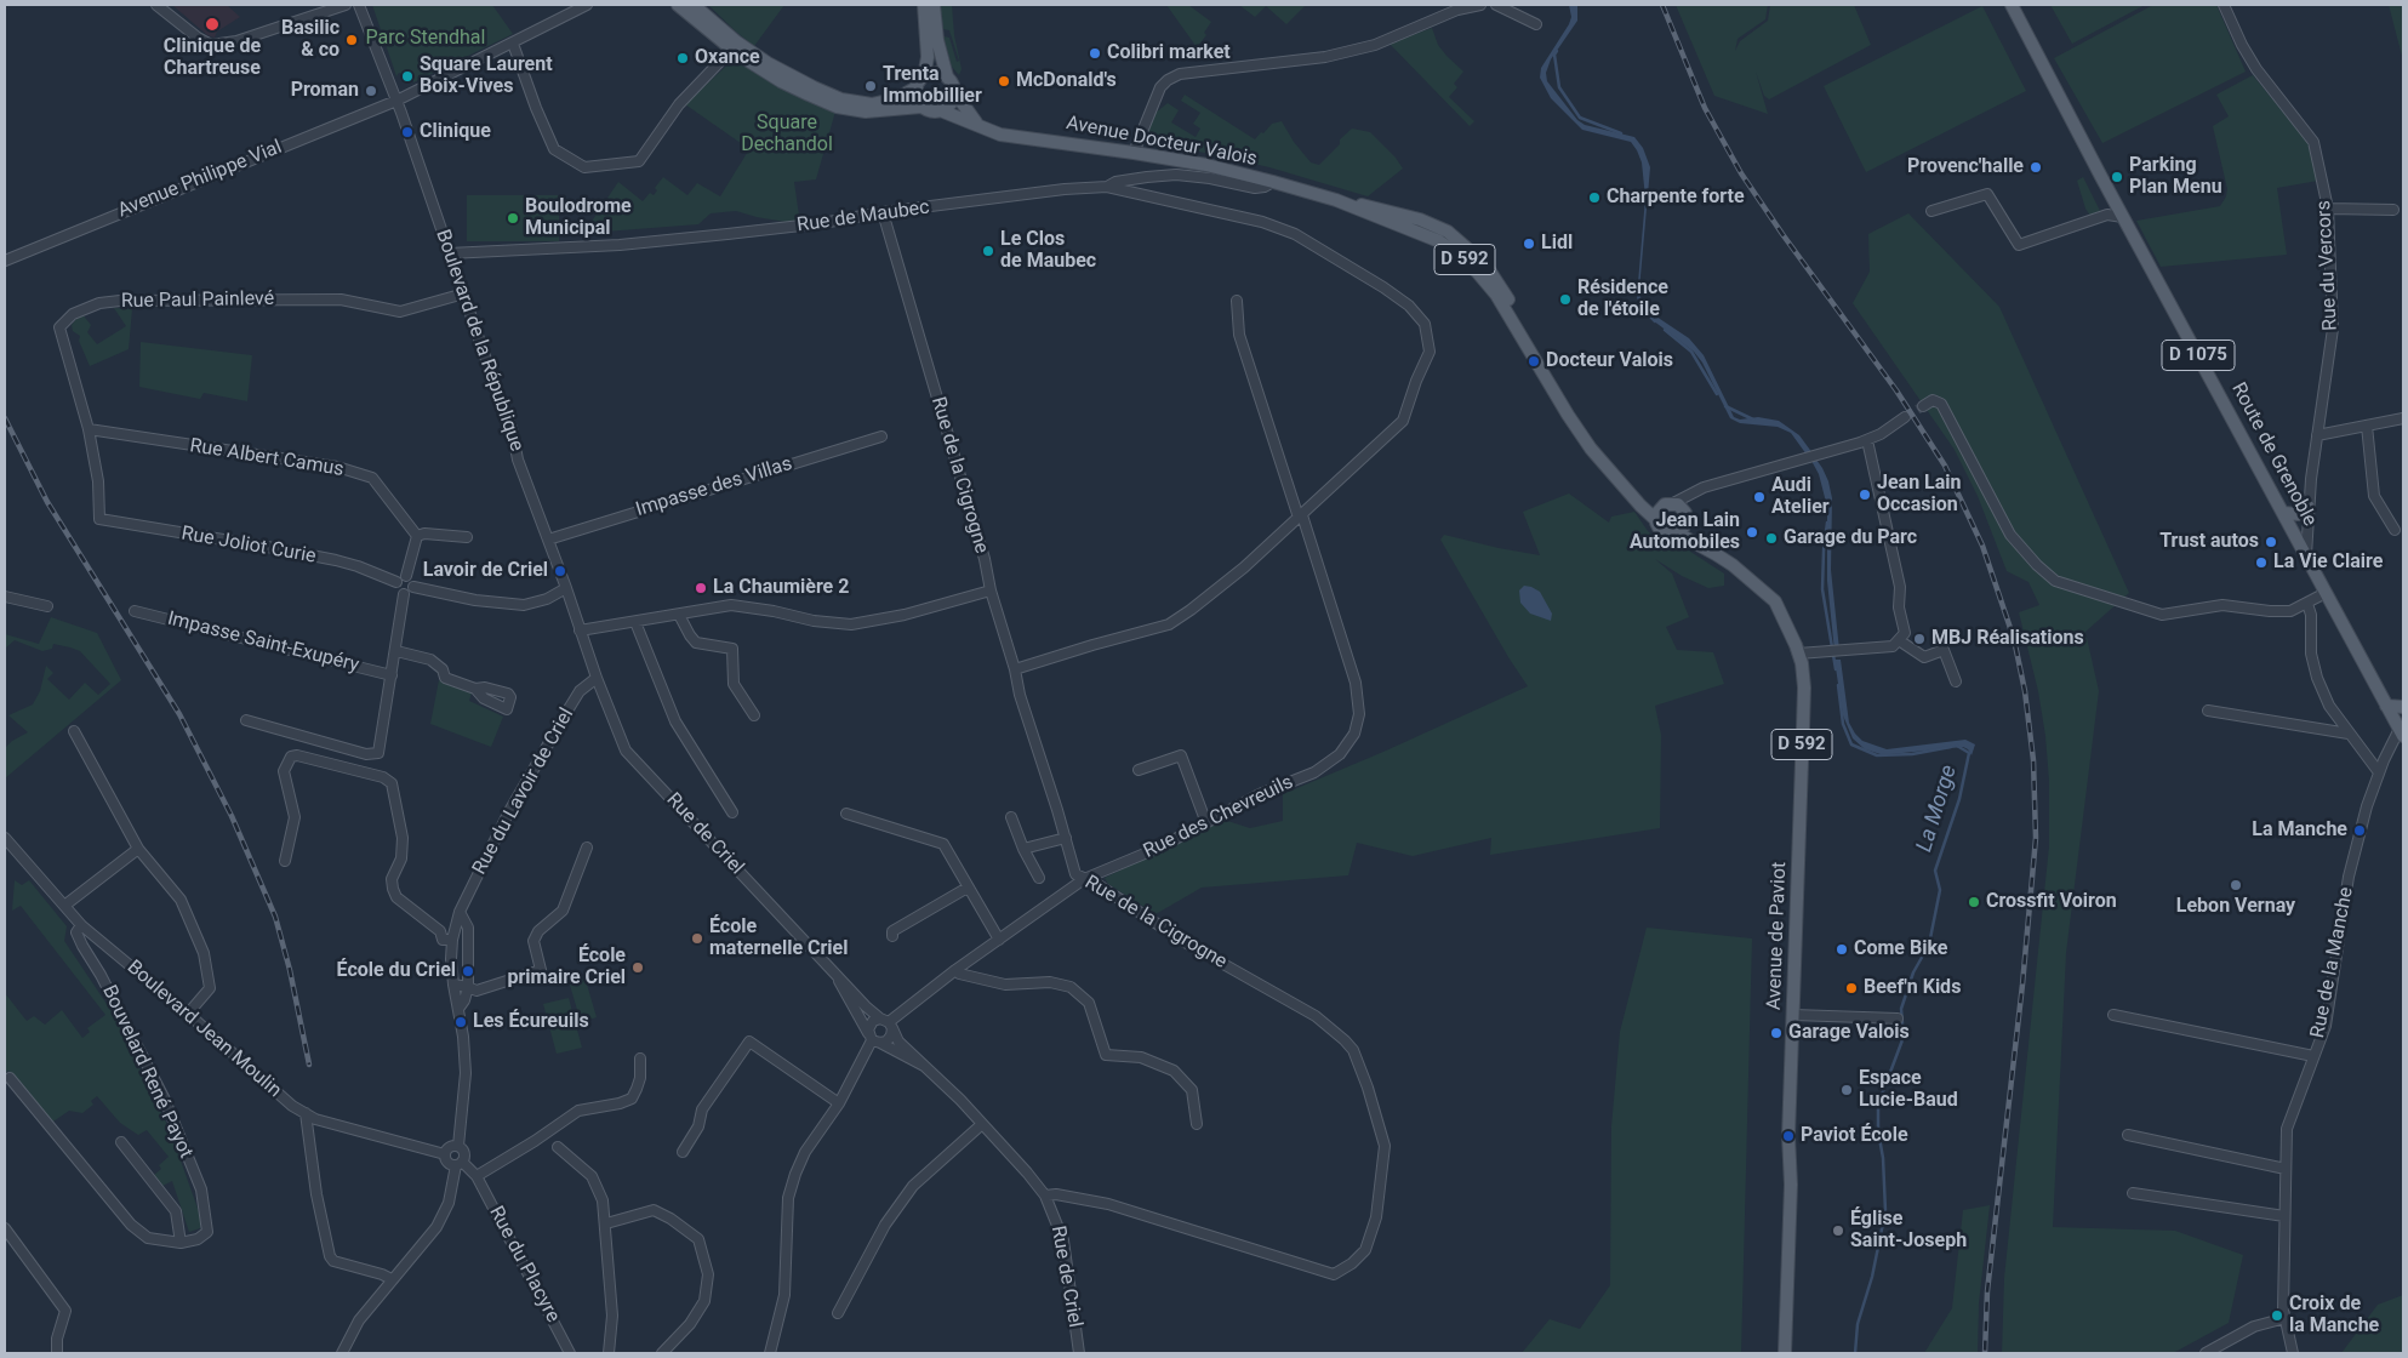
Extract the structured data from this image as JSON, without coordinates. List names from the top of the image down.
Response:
{
  "streets": {
    "main road": [
      "Avenue Docteur Valois",
      "D 592",
      "D 1075",
      "Route de Grenoble",
      "Avenue de Paviot"
    ],
    "street": [
      "Avenue Philippe Vial",
      "Rue de Maubec",
      "Rue du Vercors",
      "Rue Paul Painlevé",
      "Boulevard de la République",
      "Rue Albert Camus",
      "Rue de la Cigrogne",
      "Impasse des Villas",
      "Rue Joliot Curie",
      "Impasse Saint-Exupéry",
      "Rue du Lavoir de Criel",
      "Rue des Chevreuils",
      "Rue de Criel",
      "Rue de la Manche",
      "Boulevard Jean Moulin",
      "Bouvelard René Payot",
      "Rue du Placyre"
    ]
  },
  "crossings": [
    ["Avenue Docteur Valois", "Rue de Maubec"],
    ["Avenue Docteur Valois", "D 592"],
    ["Avenue Docteur Valois", "Avenue de Paviot"],
    ["Avenue Philippe Vial", "Boulevard de la République"],
    ["Rue de Maubec", "Boulevard de la République"],
    ["Rue de Maubec", "Rue de la Cigrogne"],
    ["Rue du Vercors", "Route de Grenoble"],
    ["Rue Paul Painlevé", "Boulevard de la République"],
    ["Rue Paul Painlevé", "Rue Albert Camus"],
    ["Rue Paul Painlevé", "Rue Joliot Curie"],
    ["Boulevard de la République", "Impasse des Villas"],
    ["Boulevard de la République", "Rue du Lavoir de Criel"],
    ["Boulevard de la République", "Rue de Criel"],
    ["Route de Grenoble", "Rue de la Manche"],
    ["Rue de la Cigrogne", "Rue des Chevreuils"],
    ["Rue de la Cigrogne", "Rue de Criel"],
    ["Rue du Lavoir de Criel", "Rue de Criel"],
    ["Rue du Lavoir de Criel", "Boulevard Jean Moulin"],
    ["Rue du Lavoir de Criel", "Rue du Placyre"],
    ["Rue des Chevreuils", "Rue de Criel"],
    ["Boulevard Jean Moulin", "Bouvelard René Payot"],
    ["Boulevard Jean Moulin", "Rue du Placyre"]
  ],
  "water": ["La Morge"],
  "parks": ["Parc Stendhal", "Square Dechandol"],
  "places": [
    "Clinique de Chartreuse",
    "Basilic & co",
    "Colibri market",
    "Oxance",
    "Square Laurent Boix-Vives",
    "McDonald's",
    "Trenta Immobillier",
    "Proman",
    "Clinique",
    "Provenc'halle",
    "Parking Plan Menu",
    "Charpente forte",
    "Boulodrome Municipal",
    "Lidl",
    "Le Clos de Maubec",
    "Résidence de l'étoile",
    "Docteur Valois",
    "Jean Lain Occasion",
    "Audi Atelier",
    "Jean Lain Automobiles",
    "Garage du Parc",
    "Trust autos",
    "La Vie Claire",
    "Lavoir de Criel",
    "La Chaumière 2",
    "MBJ Réalisations",
    "La Manche",
    "Lebon Vernay",
    "Crossfit Voiron",
    "École maternelle Criel",
    "Come Bike",
    "École primaire Criel",
    "École du Criel",
    "Beef'n Kids",
    "Les Écureuils",
    "Garage Valois",
    "Espace Lucie-Baud",
    "Paviot École",
    "Église Saint-Joseph",
    "Croix de la Manche"
  ]
}
